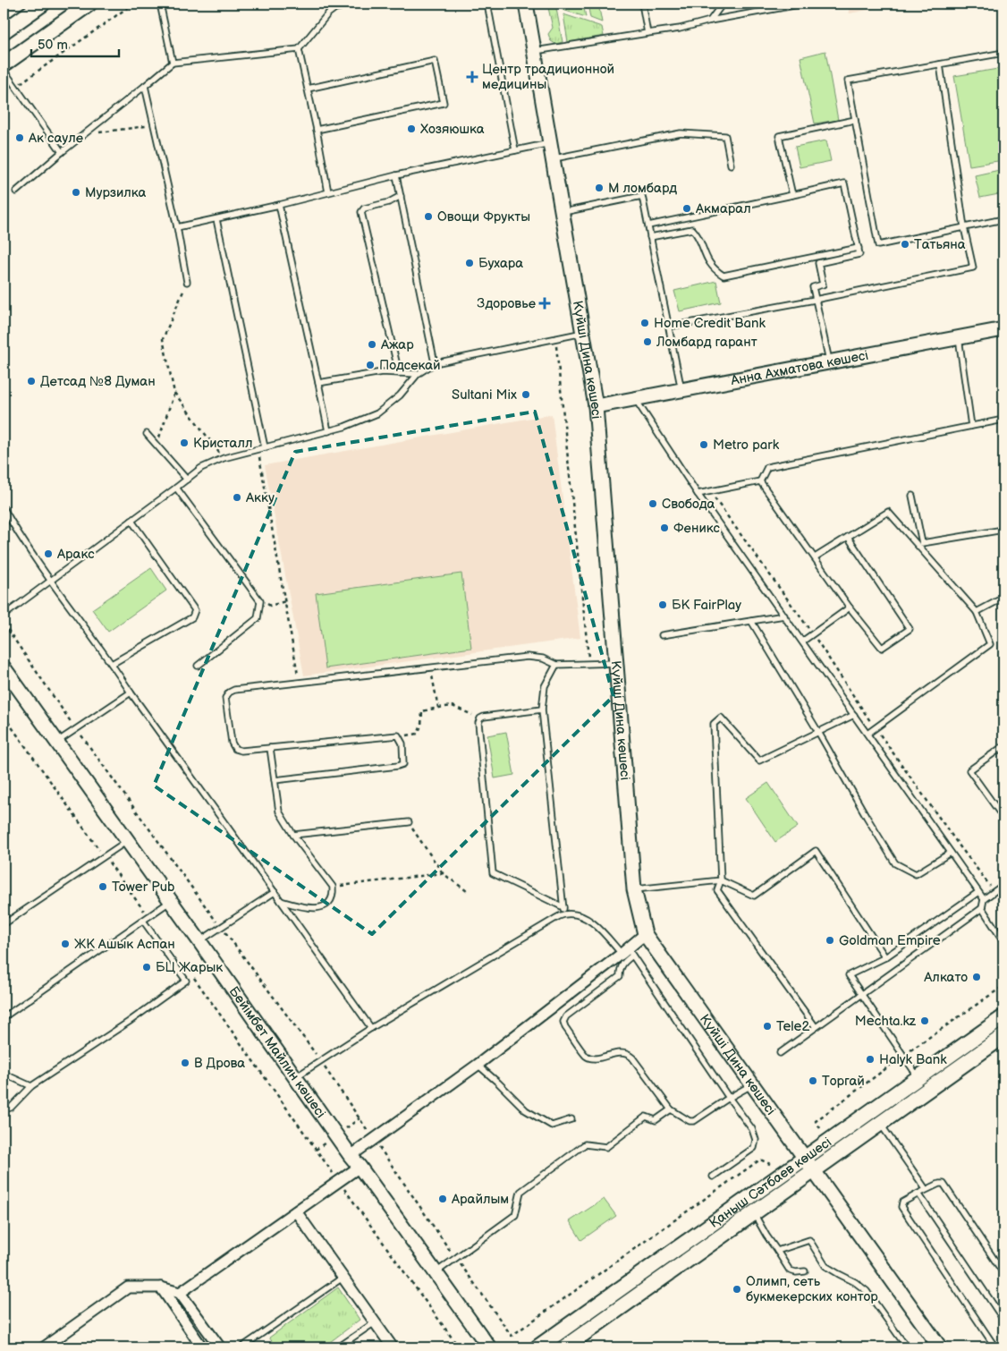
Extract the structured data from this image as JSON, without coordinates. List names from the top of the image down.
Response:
{
  "streets": {
    "main road": ["Қаныш Сәтбаев көшесі"],
    "street": ["Күйші Дина көшесі", "Анна Ахматова көшесі", "Бейімбет Майлин көшесі"]
  },
  "crossings": [
    ["Күйші Дина көшесі", "Анна Ахматова көшесі"],
    ["Күйші Дина көшесі", "Қаныш Сәтбаев көшесі"]
  ],
  "places": {
    "health": ["Центр традиционной медицины", "Здоровье"],
    "other": [
      "Хозяюшка",
      "Ак сауле",
      "М ломбард",
      "Мурзилка",
      "Акмарал",
      "Овощи Фрукты",
      "Татьяна",
      "Бухара",
      "Home Credit Bank",
      "Ломбард гарант",
      "Ажар",
      "Подсекай",
      "Детсад №8 Думан",
      "Sultani Mix",
      "Кристалл",
      "Metro park",
      "Акку",
      "Свобода",
      "Феникс",
      "Аракс",
      "БК FairPlay",
      "Tower Pub",
      "Goldman Empire",
      "ЖК Ашык Аспан",
      "БЦ Жарык",
      "Алкато",
      "Mechta.kz",
      "Tele2",
      "Halyk Bank",
      "В Дрова",
      "Торгай",
      "Арайлым",
      "Олимп, сеть букмекерских контор"
    ]
  },
  "scale_bar": "50 m"
}
